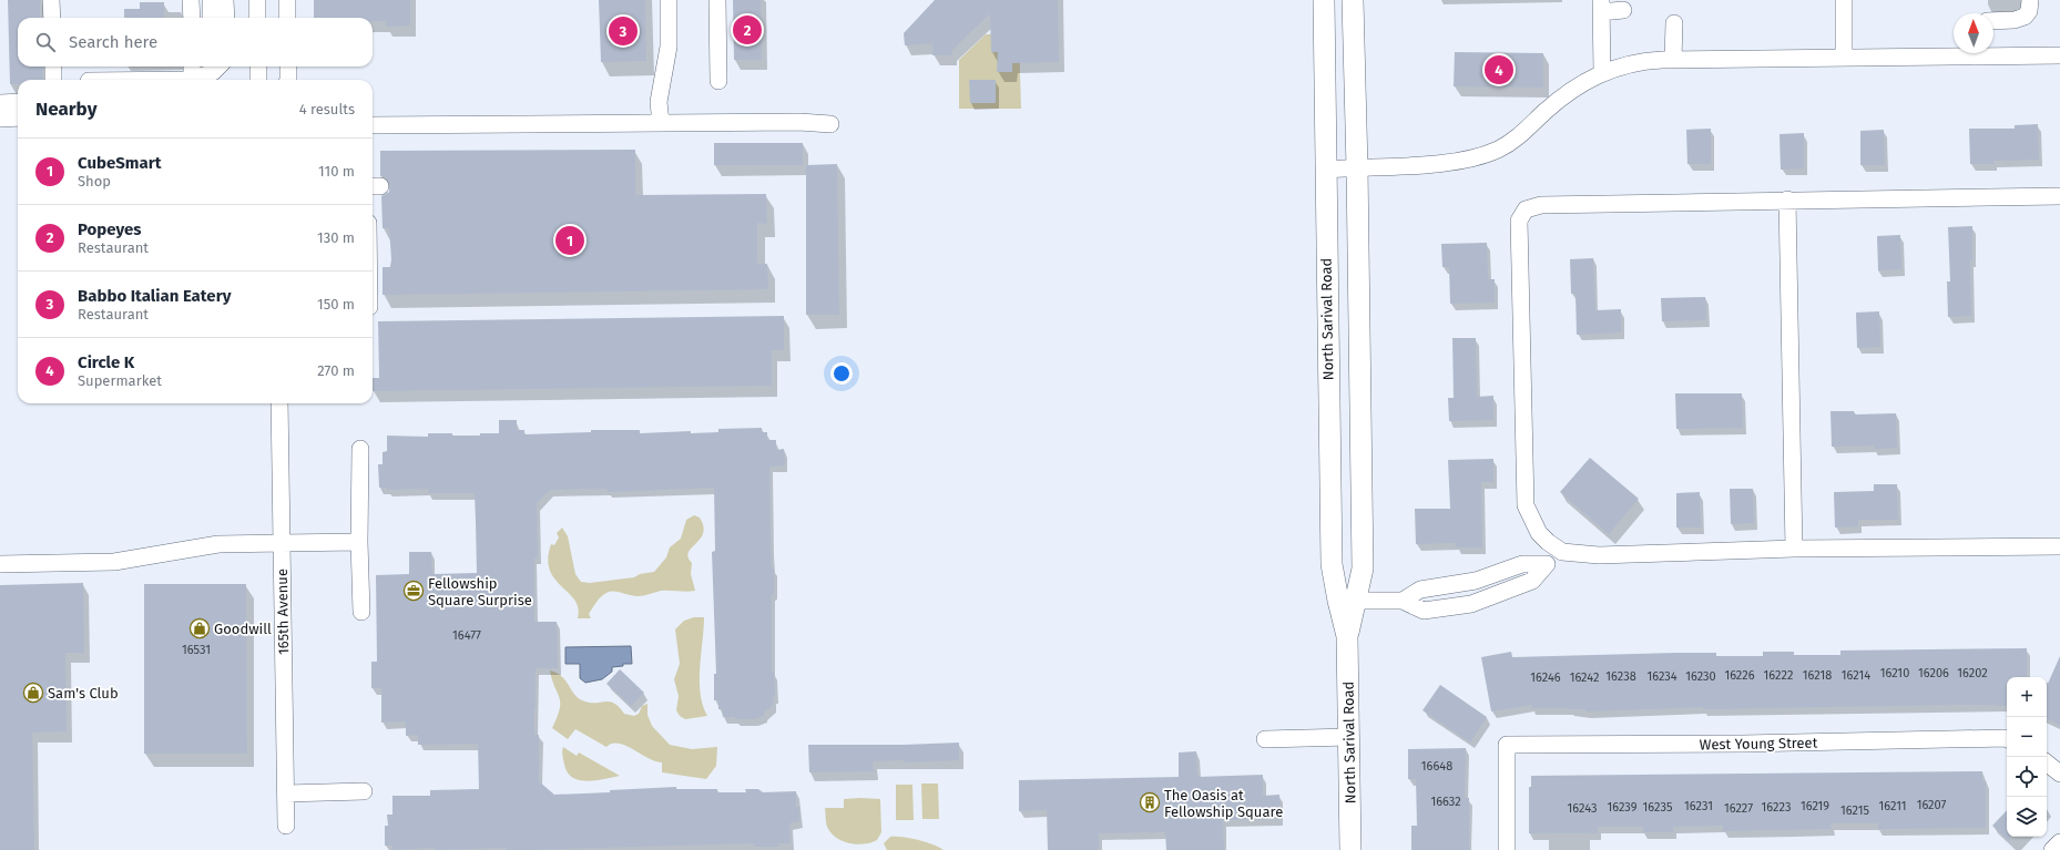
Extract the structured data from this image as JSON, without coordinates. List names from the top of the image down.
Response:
{
  "streets": {
    "main road": ["North Sarival Road"],
    "street": ["165th Avenue", "West Young Street"]
  },
  "places": {
    "office": ["Fellowship Square Surprise"],
    "shop": ["Goodwill", "Sam's Club"],
    "building": ["The Oasis at Fellowship Square"]
  },
  "house_numbers": [
    "16477",
    "16531",
    "16210",
    "16206",
    "16202",
    "16226",
    "16222",
    "16218",
    "16214",
    "16238",
    "16234",
    "16230",
    "16246",
    "16242",
    "16648",
    "16632",
    "16207",
    "16231",
    "16219",
    "16211",
    "16239",
    "16235",
    "16223",
    "16243",
    "16227",
    "16215"
  ],
  "north": "top",
  "page": {
    "pins": [
      "2",
      "3",
      "4",
      "1"
    ],
    "search": "Search here",
    "heading": ["Nearby", "4 results"],
    "list": [
      {
        "mark": "1",
        "name": "CubeSmart",
        "note": "Shop",
        "value": "110 m"
      },
      {
        "mark": "2",
        "name": "Popeyes",
        "note": "Restaurant",
        "value": "130 m"
      },
      {
        "mark": "3",
        "name": "Babbo Italian Eatery",
        "note": "Restaurant",
        "value": "150 m"
      },
      {
        "mark": "4",
        "name": "Circle K",
        "note": "Supermarket",
        "value": "270 m"
      }
    ],
    "map_buttons": ["+", "−"]
  }
}
